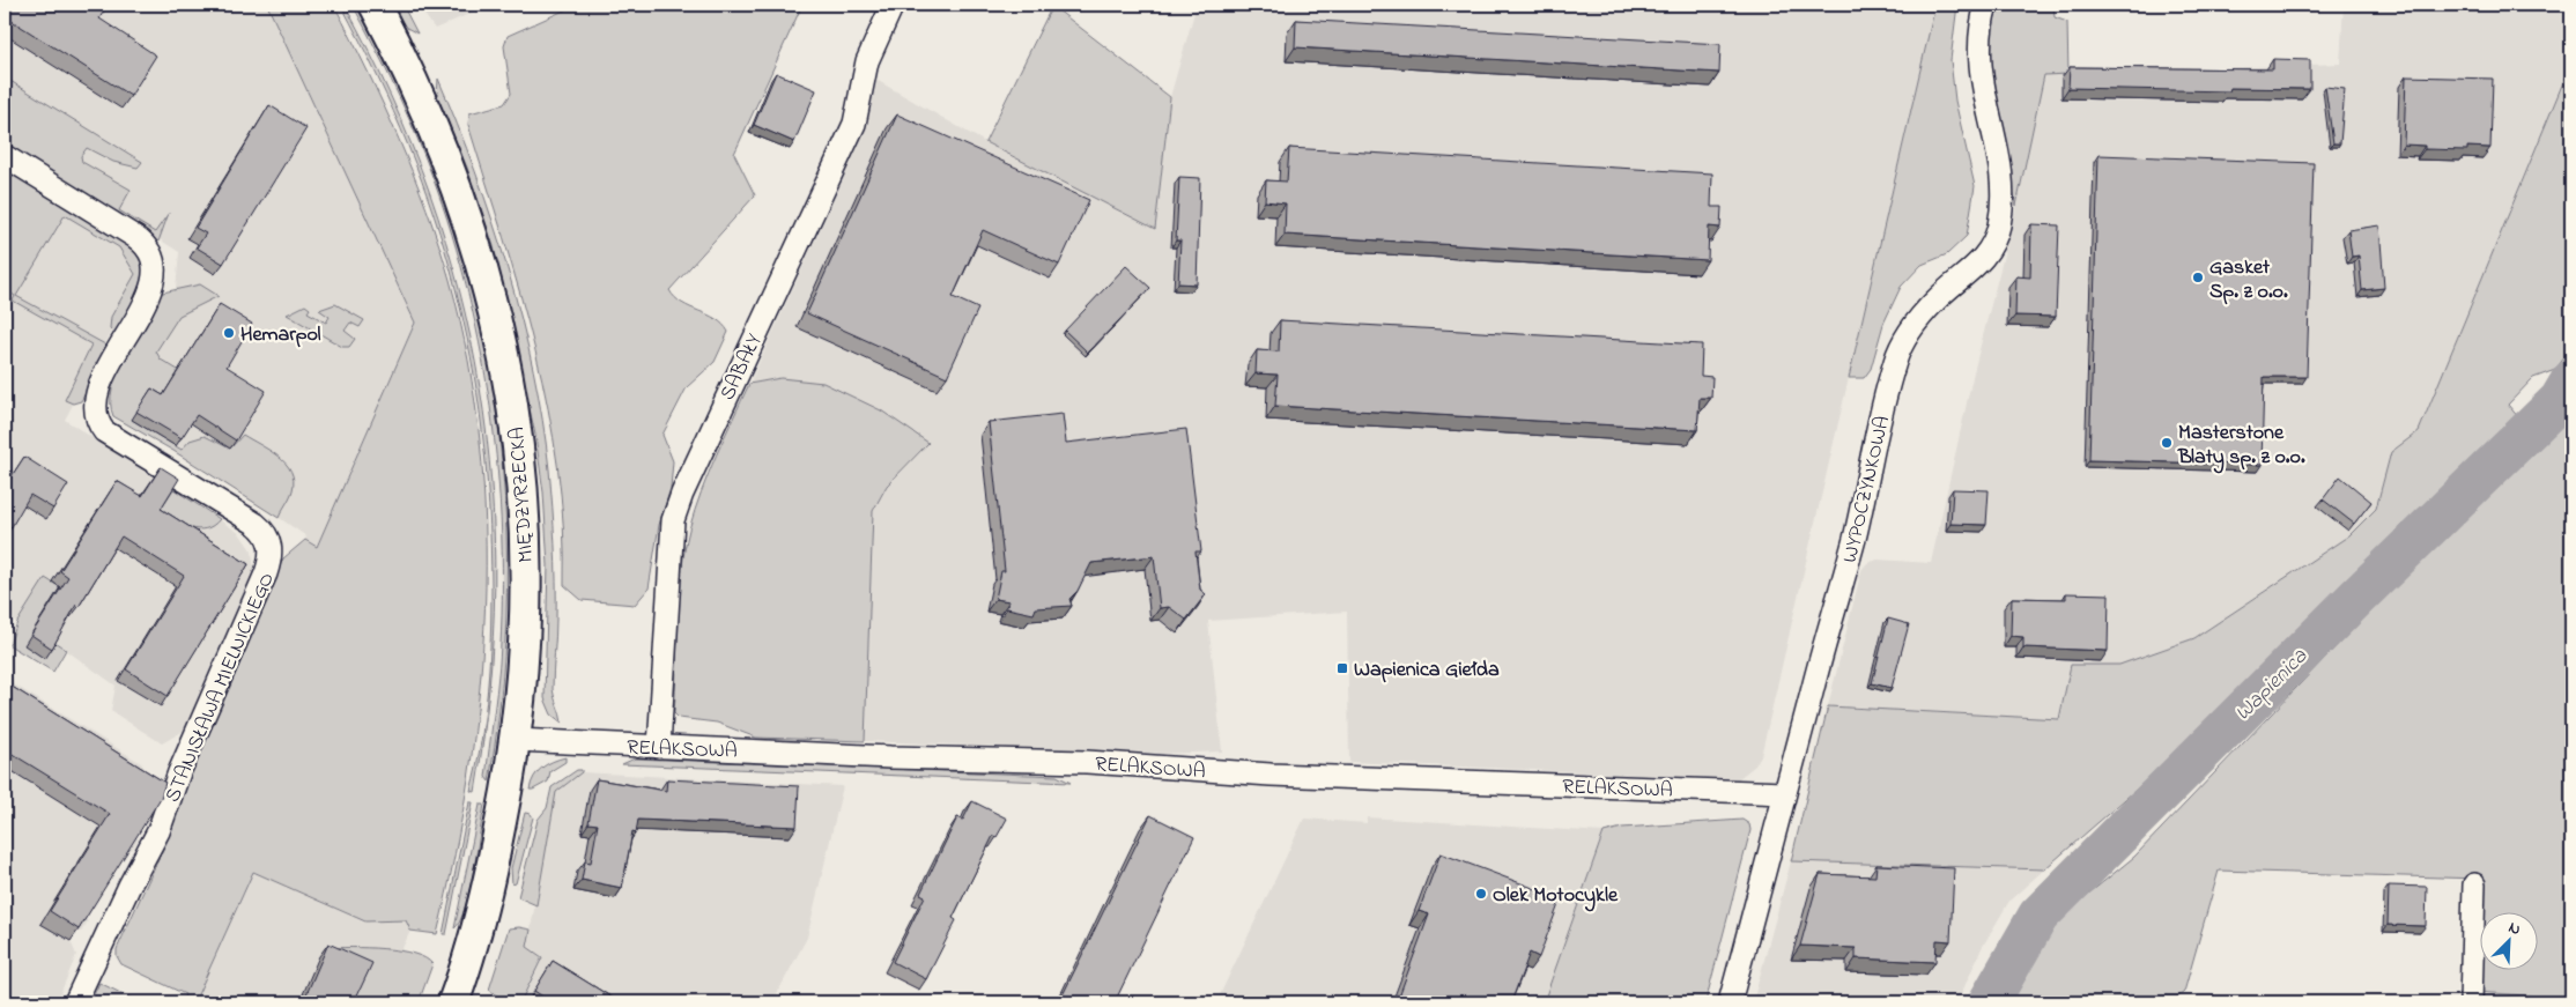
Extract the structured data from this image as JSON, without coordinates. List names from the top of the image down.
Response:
{
  "streets": {
    "main road": ["MIĘDZYRZECKA"],
    "street": [
      "SABAŁY",
      "WYPOCZYNKOWA",
      "STANISŁAWA MIELNICKIEGO",
      "RELAKSOWA"
    ]
  },
  "crossings": [
    ["SABAŁY", "RELAKSOWA"],
    ["WYPOCZYNKOWA", "RELAKSOWA"],
    ["MIĘDZYRZECKA", "RELAKSOWA"]
  ],
  "water": ["Wapienica"],
  "places": {
    "other": [
      "Gasket Sp. z o.o.",
      "Hemarpol",
      "Masterstone Blaty sp. z o.o.",
      "Olek Motocykle"
    ],
    "transit": ["Wapienica Giełda"]
  },
  "north": "top right"
}
